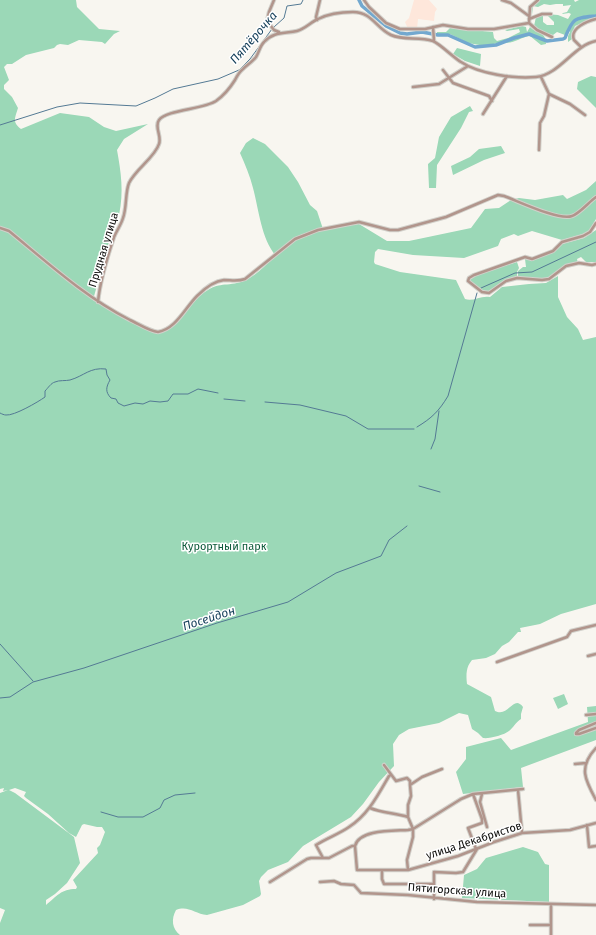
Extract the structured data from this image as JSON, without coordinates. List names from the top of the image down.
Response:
{
  "streets": {
    "street": ["Прудная улица", "улица Декабристов", "Пятигорская улица"]
  },
  "water": ["Пятёрочка", "Посейдон"],
  "parks": ["Курортный парк"]
}
